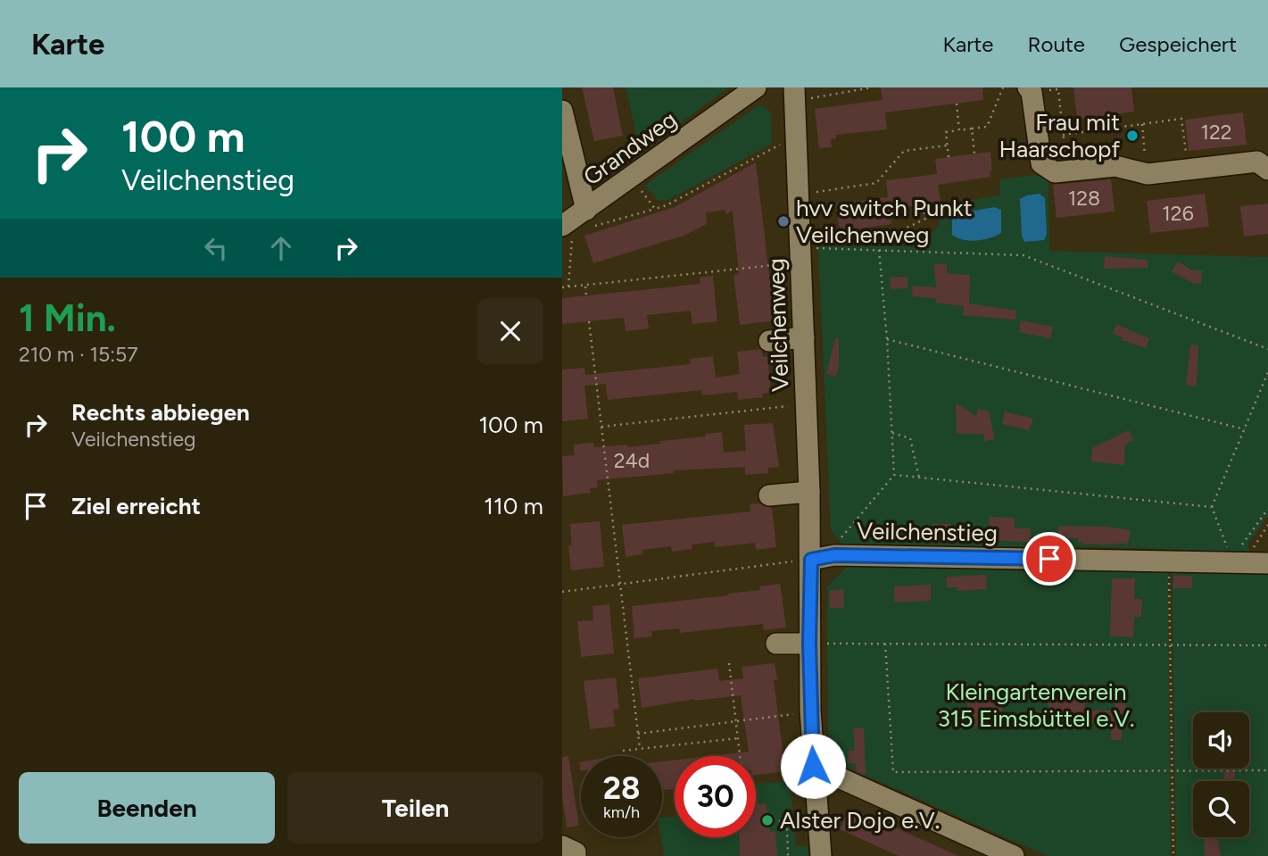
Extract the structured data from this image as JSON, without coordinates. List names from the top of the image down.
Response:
{
  "streets": {
    "street": ["Grandweg", "Veilchenweg", "Veilchenstieg"]
  },
  "crossings": [
    ["Veilchenweg", "Veilchenstieg"]
  ],
  "parks": ["Kleingartenverein 315 Eimsbüttel e.V."],
  "places": ["Frau mit Haarschopf", "hvv switch Punkt Veilchenweg", "Alster Dojo e.V."],
  "house_numbers": [
    "122",
    "128",
    "126",
    "24d"
  ],
  "page": {
    "header": "Karte",
    "nav": ["Karte", "Route", "Gespeichert"],
    "turn": ["100 m", "Veilchenstieg"],
    "heading": ["1 Min.", "210 m · 15:57"],
    "list": [
      {
        "name": "Rechts abbiegen",
        "note": "Veilchenstieg",
        "value": "100 m"
      },
      {
        "name": "Ziel erreicht",
        "value": "110 m"
      }
    ],
    "speed": "28 km/h",
    "limit": "30",
    "buttons": ["Beenden", "Teilen"]
  }
}
